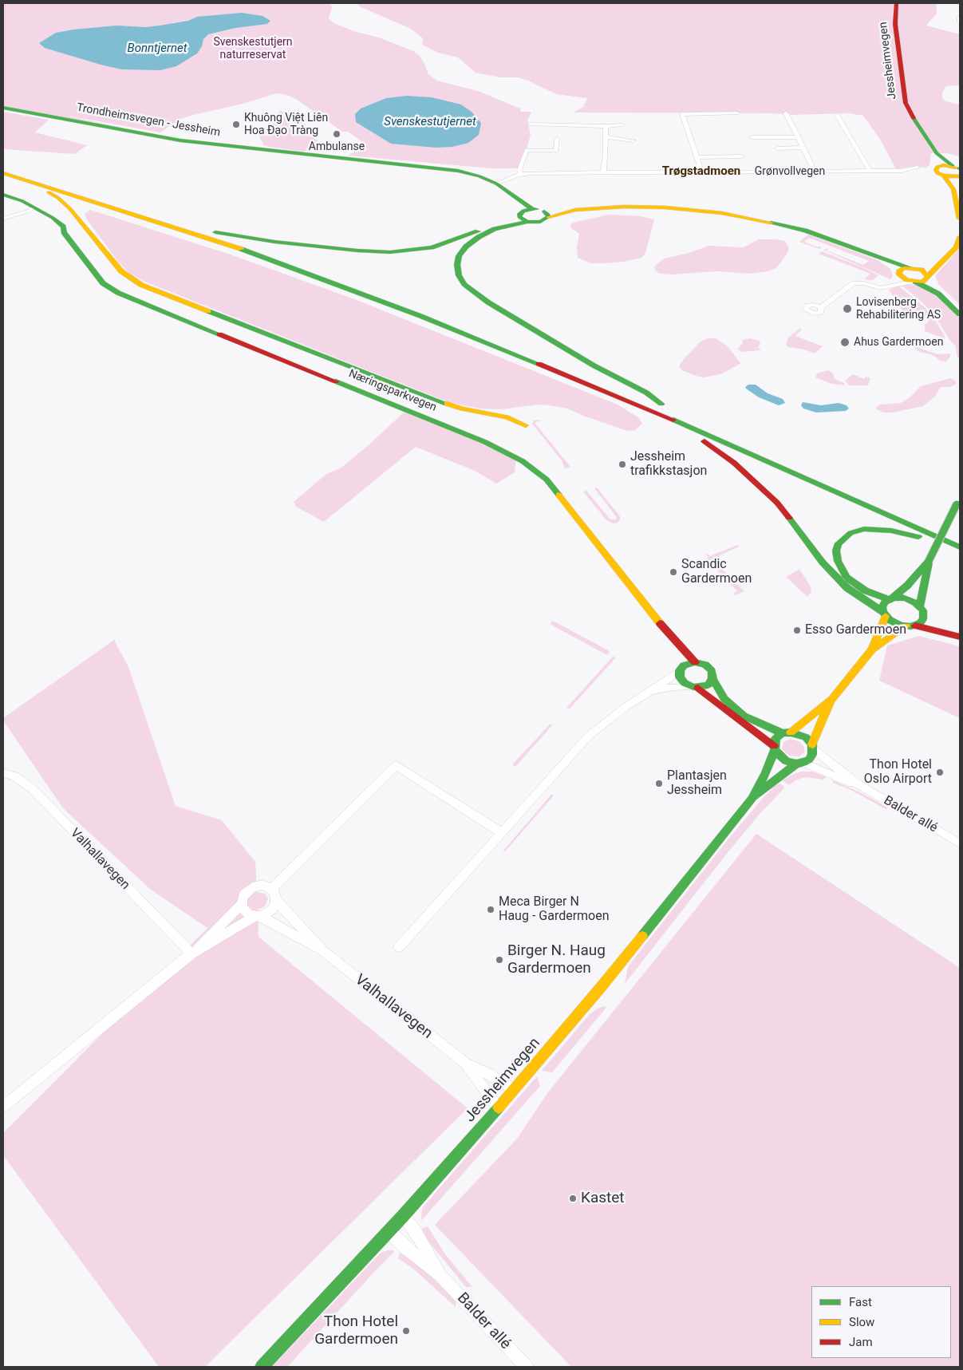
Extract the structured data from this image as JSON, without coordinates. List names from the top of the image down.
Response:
{
  "streets": {
    "main road": ["Jessheimvegen", "Trondheimsvegen - Jessheim", "Næringsparkvegen"],
    "street": ["Grønvollvegen", "Balder allé", "Valhallavegen"]
  },
  "crossings": [
    ["Jessheimvegen", "Næringsparkvegen"],
    ["Jessheimvegen", "Balder allé"],
    ["Jessheimvegen", "Valhallavegen"],
    ["Trondheimsvegen - Jessheim", "Grønvollvegen"],
    ["Næringsparkvegen", "Balder allé"]
  ],
  "districts": ["Trøgstadmoen"],
  "water": ["Bonntjernet", "Svenskestutjernet"],
  "parks": ["Svenskestutjern naturreservat"],
  "places": [
    "Khuông Việt Liên Hoa Đạo Tràng",
    "Ambulanse",
    "Lovisenberg Rehabilitering AS",
    "Ahus Gardermoen",
    "Jessheim trafikkstasjon",
    "Scandic Gardermoen",
    "Esso Gardermoen",
    "Thon Hotel Oslo Airport",
    "Plantasjen Jessheim",
    "Meca Birger N Haug - Gardermoen",
    "Birger N. Haug Gardermoen",
    "Kastet",
    "Thon Hotel Gardermoen"
  ],
  "legend": ["Fast", "Slow", "Jam"]
}
